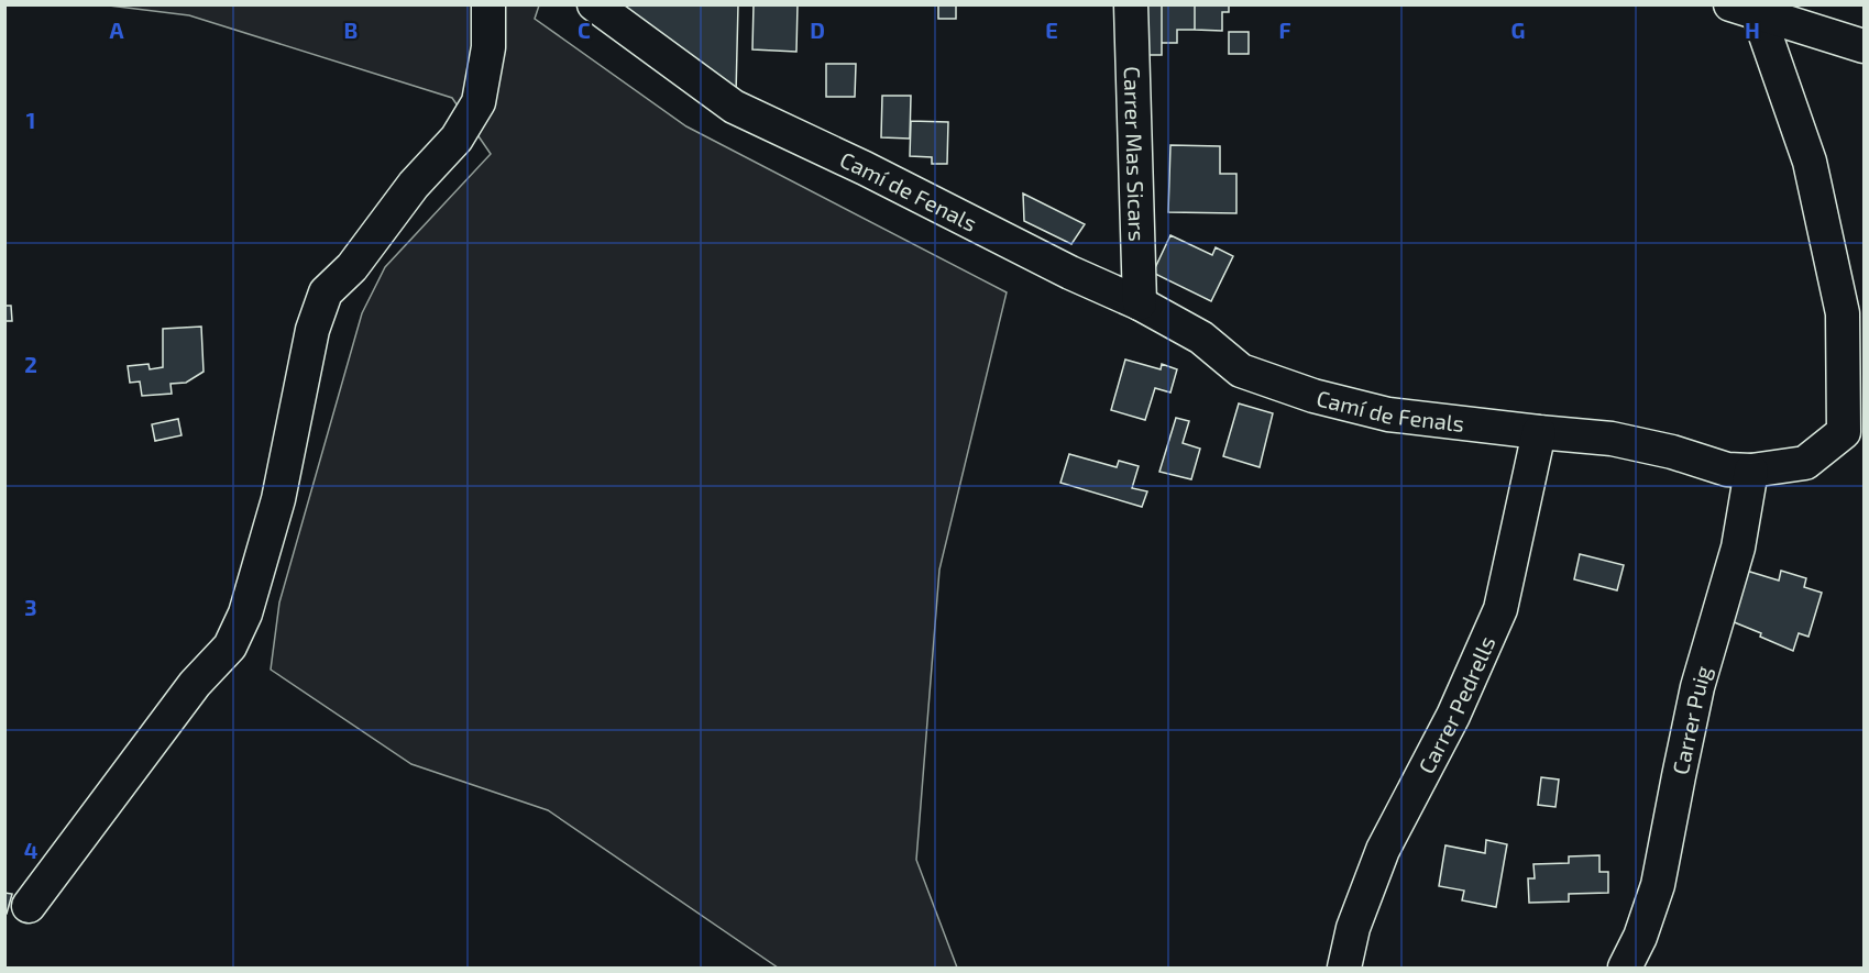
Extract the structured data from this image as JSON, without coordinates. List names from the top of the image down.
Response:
{
  "streets": {
    "street": [
      "Carrer Mas Sicars",
      "Camí de Fenals",
      "Carrer Pedrells",
      "Carrer Puig"
    ]
  },
  "crossings": [
    ["Carrer Mas Sicars", "Camí de Fenals"],
    ["Camí de Fenals", "Carrer Pedrells"],
    ["Camí de Fenals", "Carrer Puig"]
  ],
  "grid": {
    "columns": [
      "A",
      "B",
      "C",
      "D",
      "E",
      "F",
      "G",
      "H"
    ],
    "rows": [
      "1",
      "2",
      "3",
      "4"
    ]
  }
}
